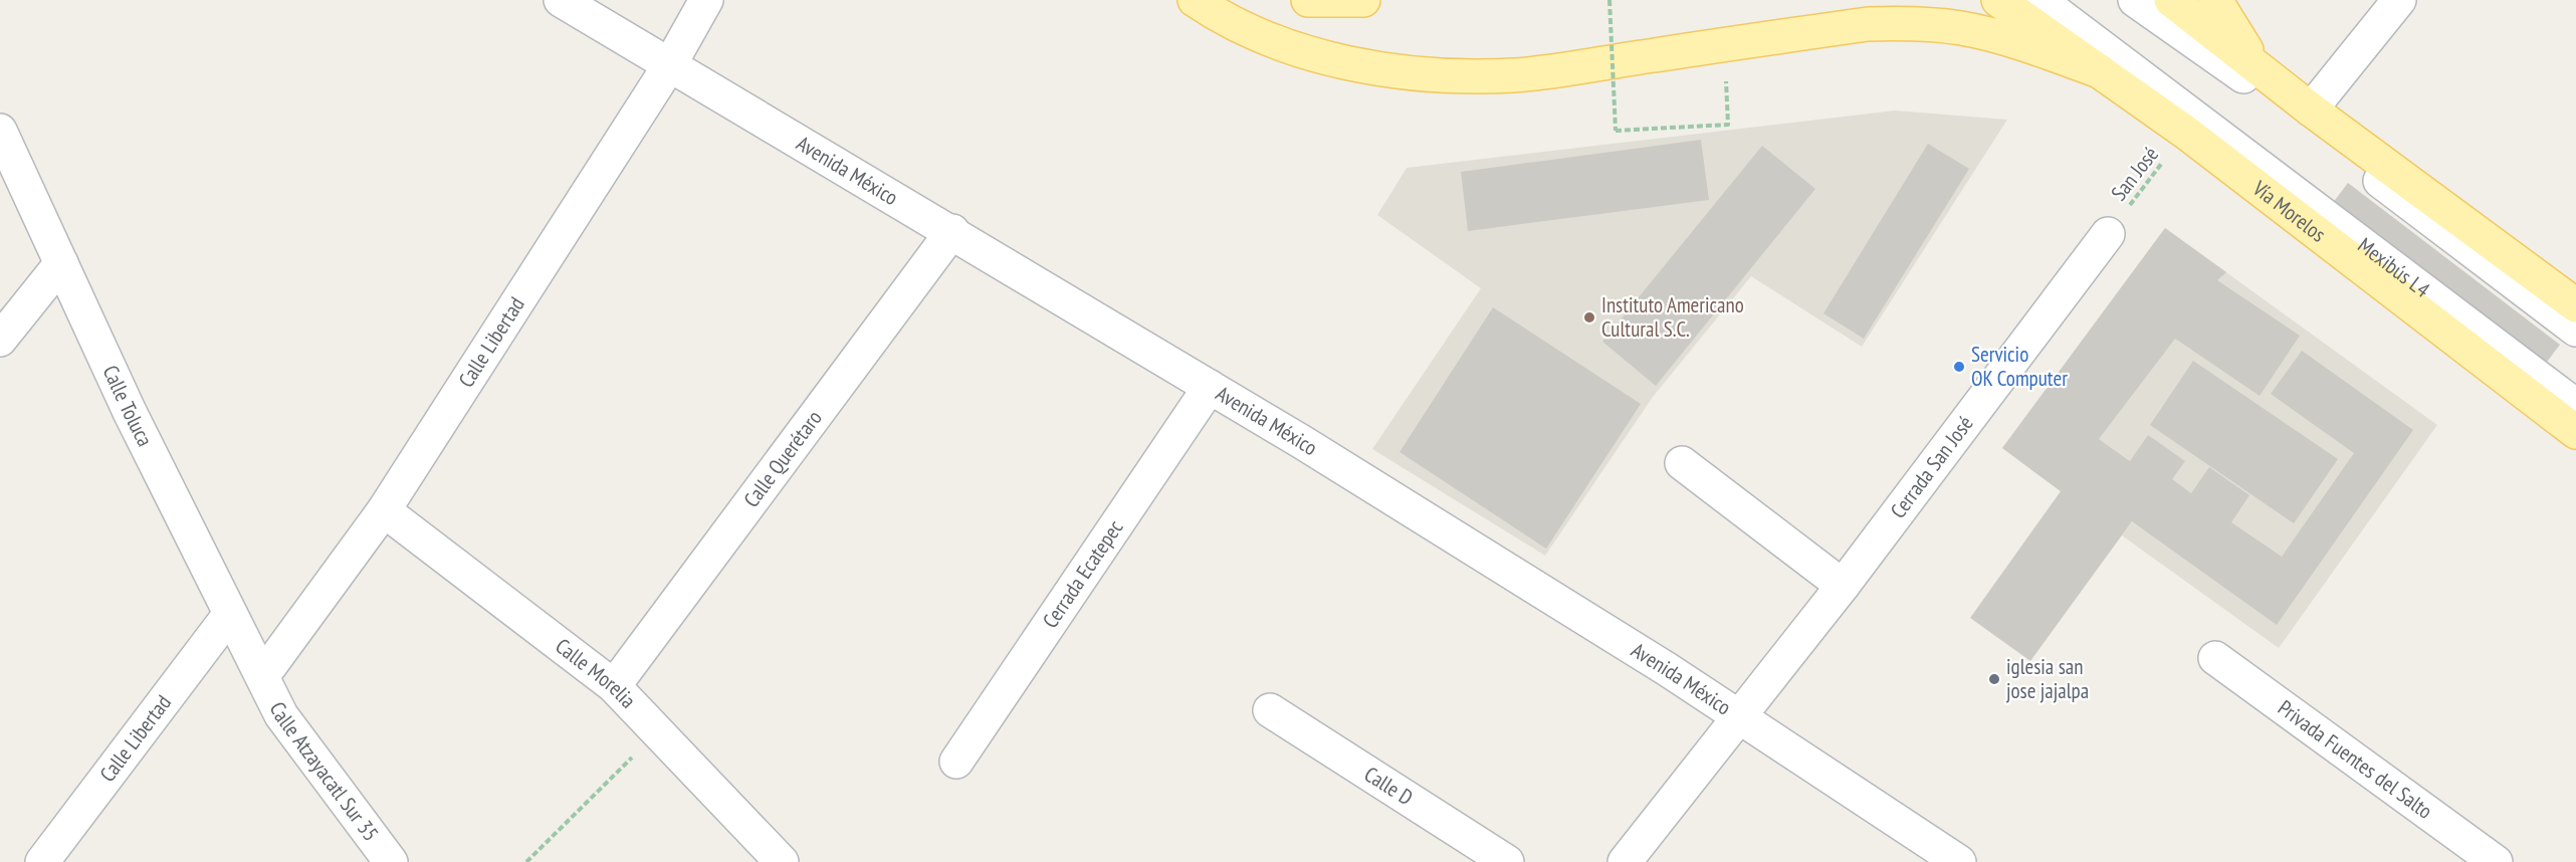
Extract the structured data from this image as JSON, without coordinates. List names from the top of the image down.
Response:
{
  "streets": {
    "main road": ["Vía Morelos"],
    "street": [
      "Avenida México",
      "Mexibús L4",
      "Calle Libertad",
      "Calle Toluca",
      "Calle Querétaro",
      "Cerrada San José",
      "Cerrada Ecatepec",
      "Calle Morelia",
      "Privada Fuentes del Salto",
      "Calle Atzayacatl Sur 35",
      "Calle D"
    ],
    "path": ["San José"]
  },
  "crossings": [
    ["Avenida México", "Calle Libertad"],
    ["Avenida México", "Calle Querétaro"],
    ["Avenida México", "Cerrada San José"],
    ["Avenida México", "Cerrada Ecatepec"],
    ["San José", "Vía Morelos"],
    ["San José", "Cerrada San José"],
    ["Calle Libertad", "Calle Toluca"],
    ["Calle Libertad", "Calle Morelia"],
    ["Calle Libertad", "Calle Atzayacatl Sur 35"],
    ["Calle Toluca", "Calle Atzayacatl Sur 35"],
    ["Calle Querétaro", "Calle Morelia"]
  ],
  "places": ["Instituto Americano Cultural S.C.", "Servicio OK Computer", "iglesia san jose jajalpa"]
}
